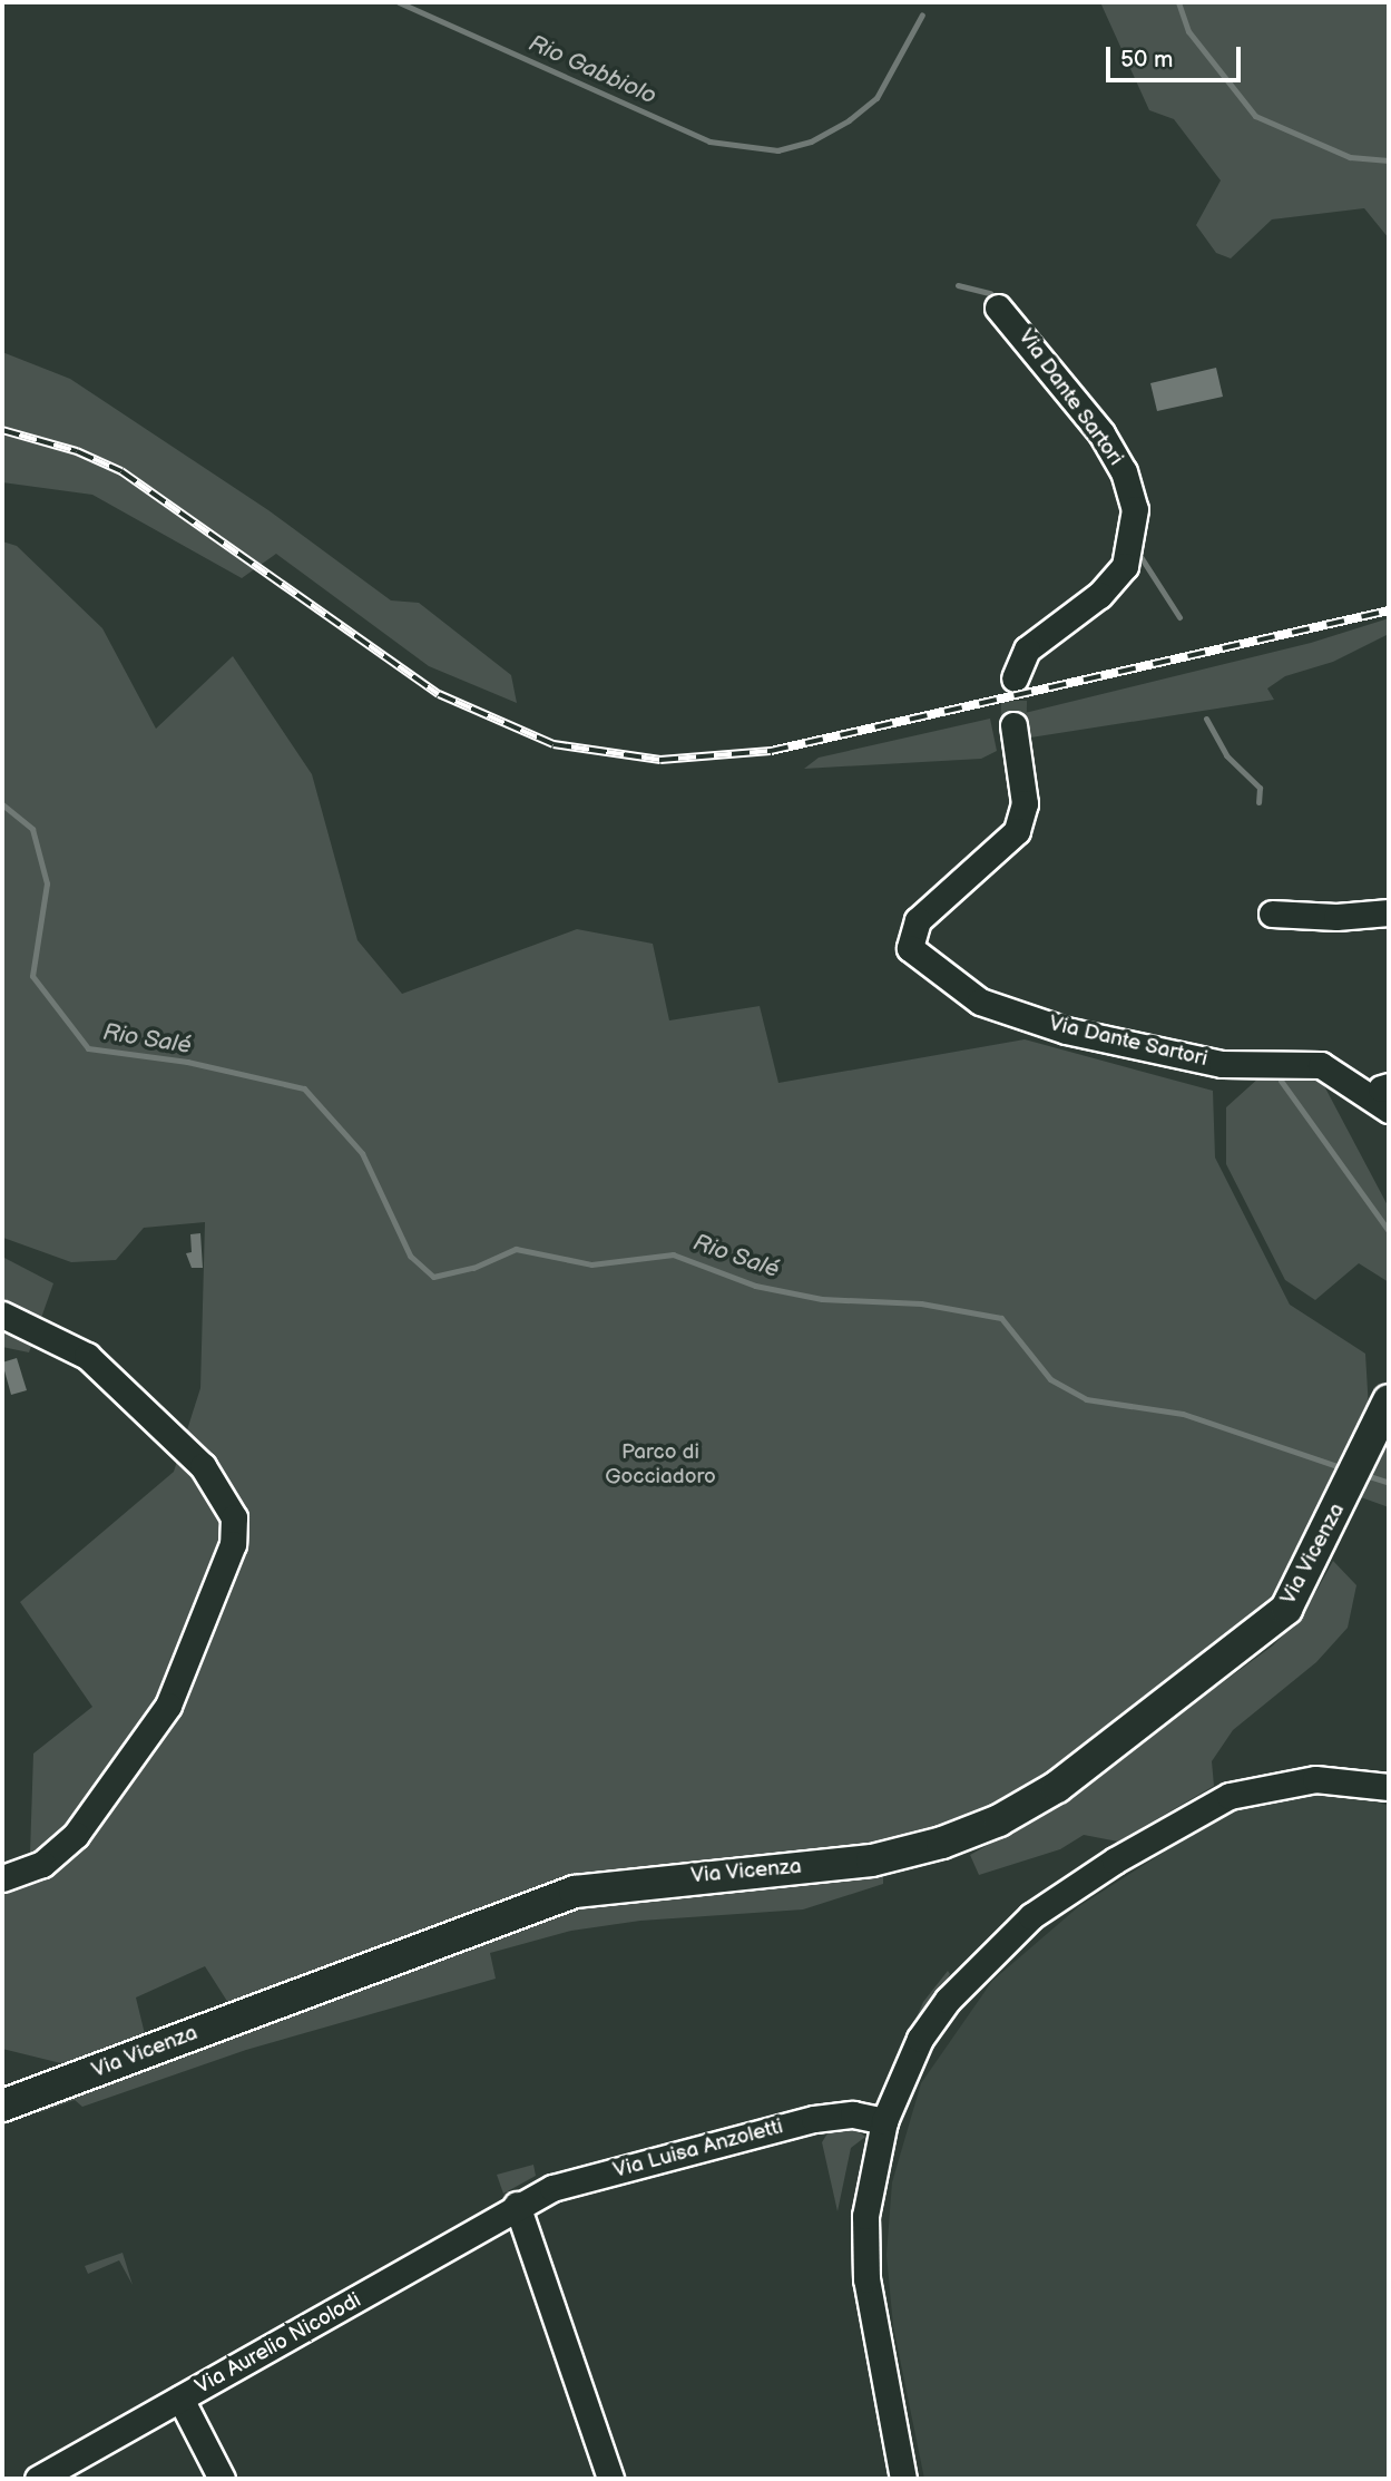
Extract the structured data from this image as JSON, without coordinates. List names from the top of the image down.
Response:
{
  "streets": {
    "main road": ["Via Vicenza"],
    "street": ["Via Dante Sartori", "Via Luisa Anzoletti", "Via Aurelio Nicolodi"]
  },
  "crossings": [
    ["Via Luisa Anzoletti", "Via Aurelio Nicolodi"]
  ],
  "water": ["Rio Gabbiolo", "Rio Salé"],
  "parks": ["Parco di Gocciadoro"],
  "scale_bar": "50 m"
}
